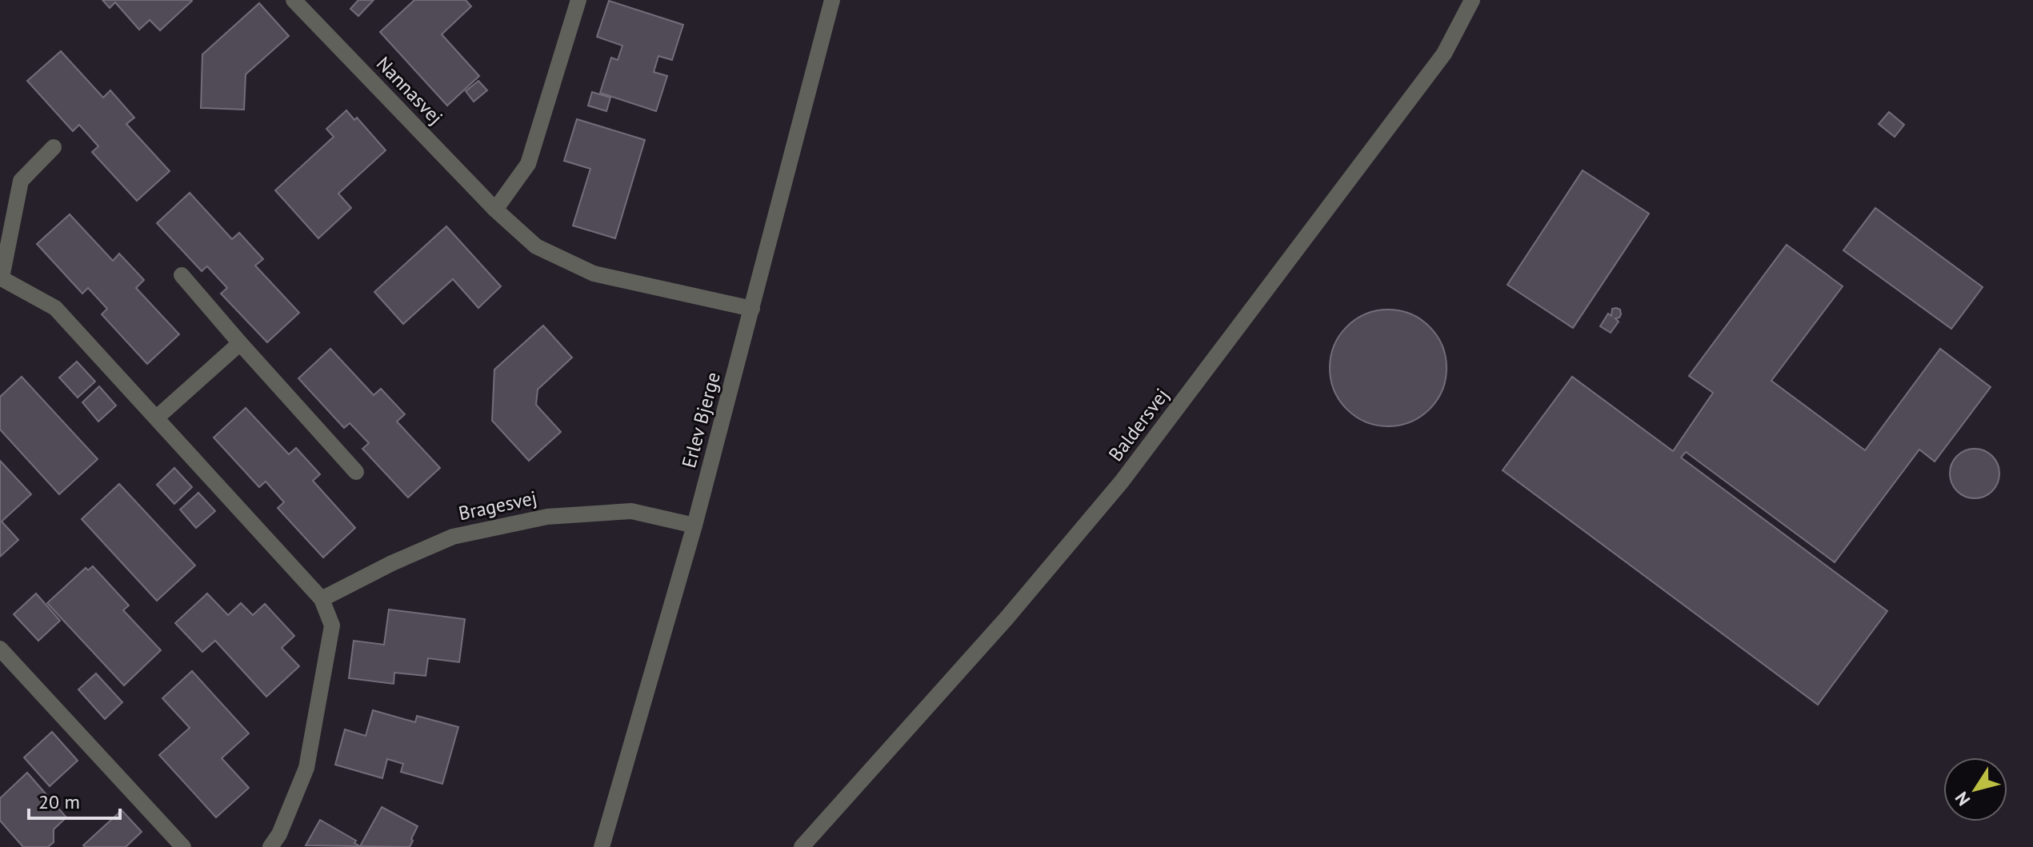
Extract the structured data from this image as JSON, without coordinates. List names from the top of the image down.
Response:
{
  "streets": {
    "street": [
      "Nannasvej",
      "Erlev Bjerge",
      "Baldersvej",
      "Bragesvej"
    ]
  },
  "crossings": [
    ["Nannasvej", "Erlev Bjerge"],
    ["Erlev Bjerge", "Bragesvej"]
  ],
  "scale_bar": "20 m",
  "north": "bottom left"
}
